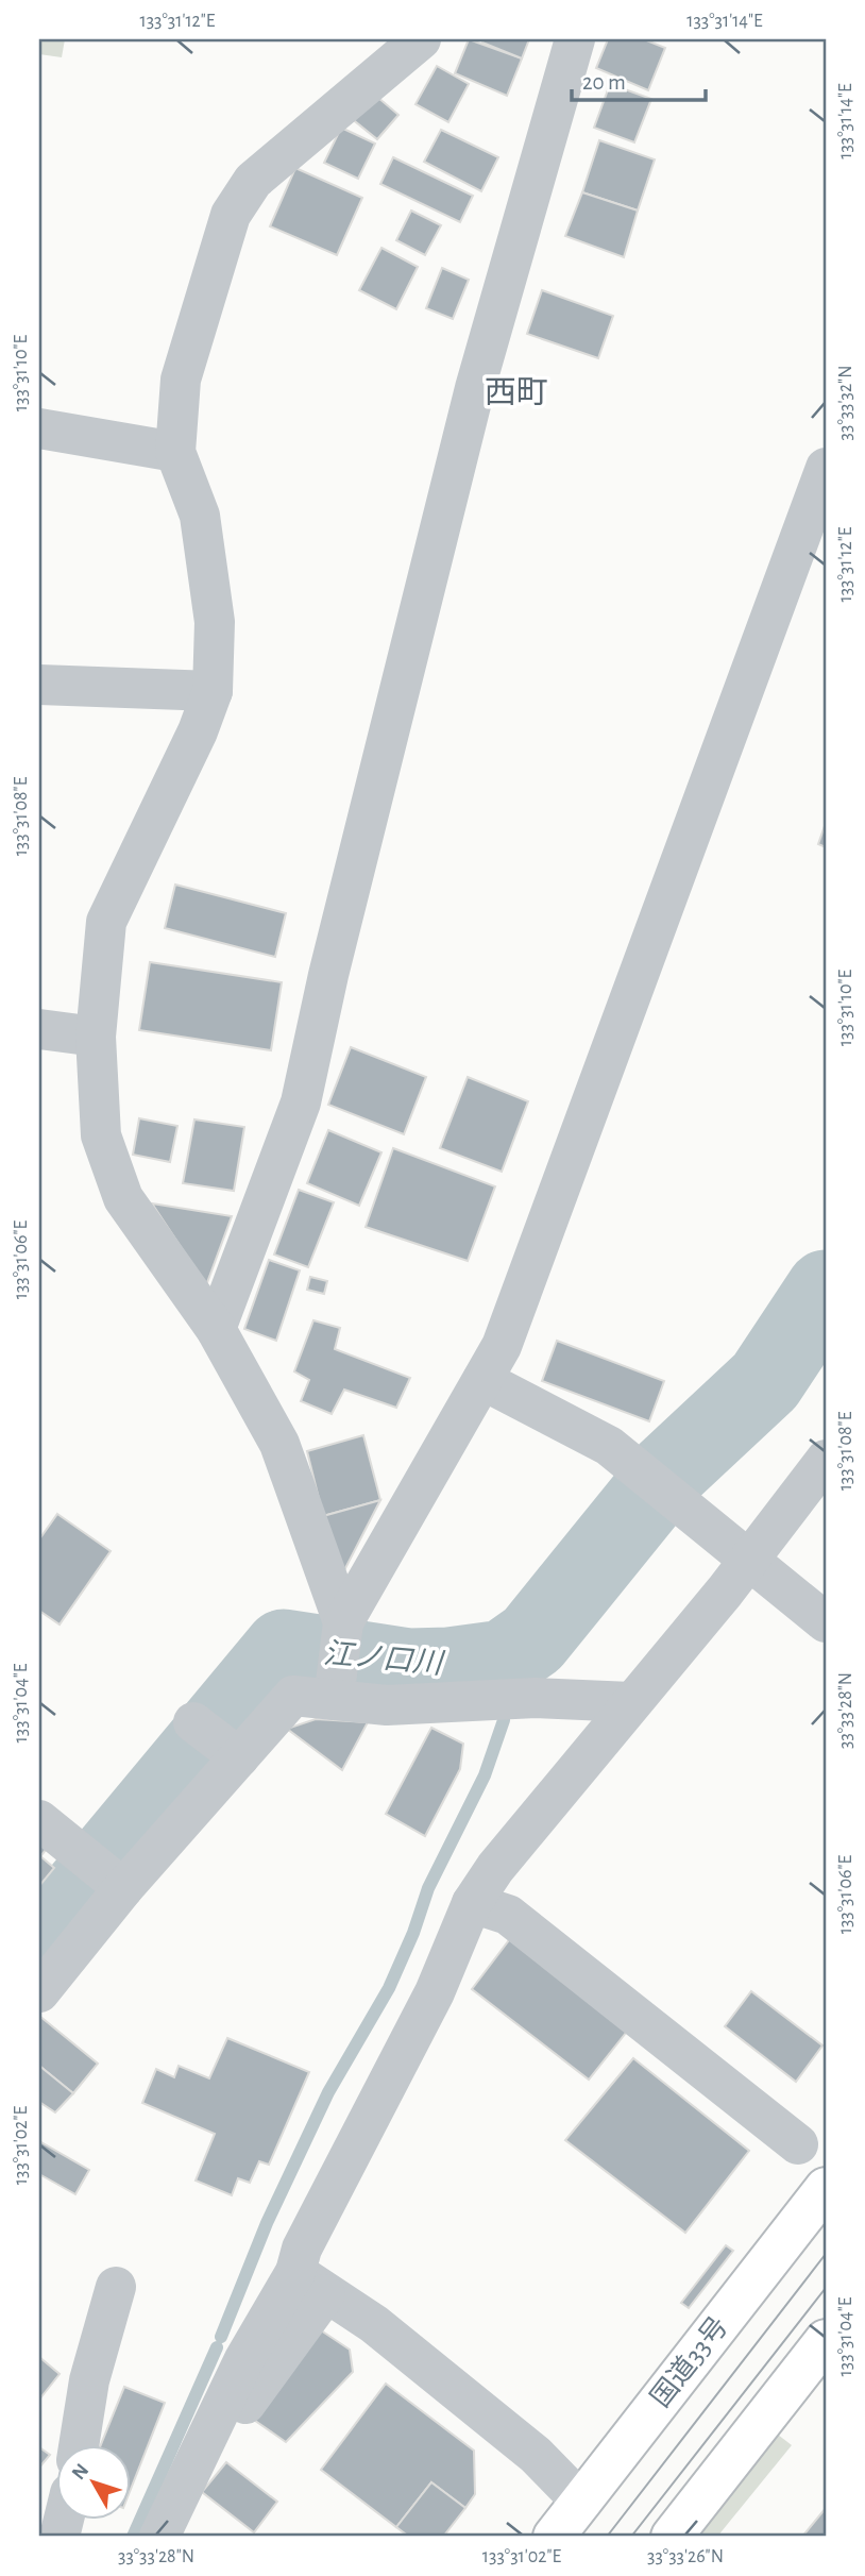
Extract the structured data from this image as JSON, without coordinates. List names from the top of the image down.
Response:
{
  "streets": {
    "highway": ["国道33号"]
  },
  "districts": ["西町"],
  "water": ["江ノ口川"],
  "scale_bar": "20 m",
  "north": "top left",
  "coordinates": [
    "133°31'12\"E",
    "133°31'14\"E",
    "133°31'10\"E",
    "33°33'32\"N",
    "133°31'08\"E",
    "133°31'06\"E",
    "133°31'04\"E",
    "33°33'28\"N",
    "133°31'02\"E",
    "33°33'26\"N"
  ]
}
